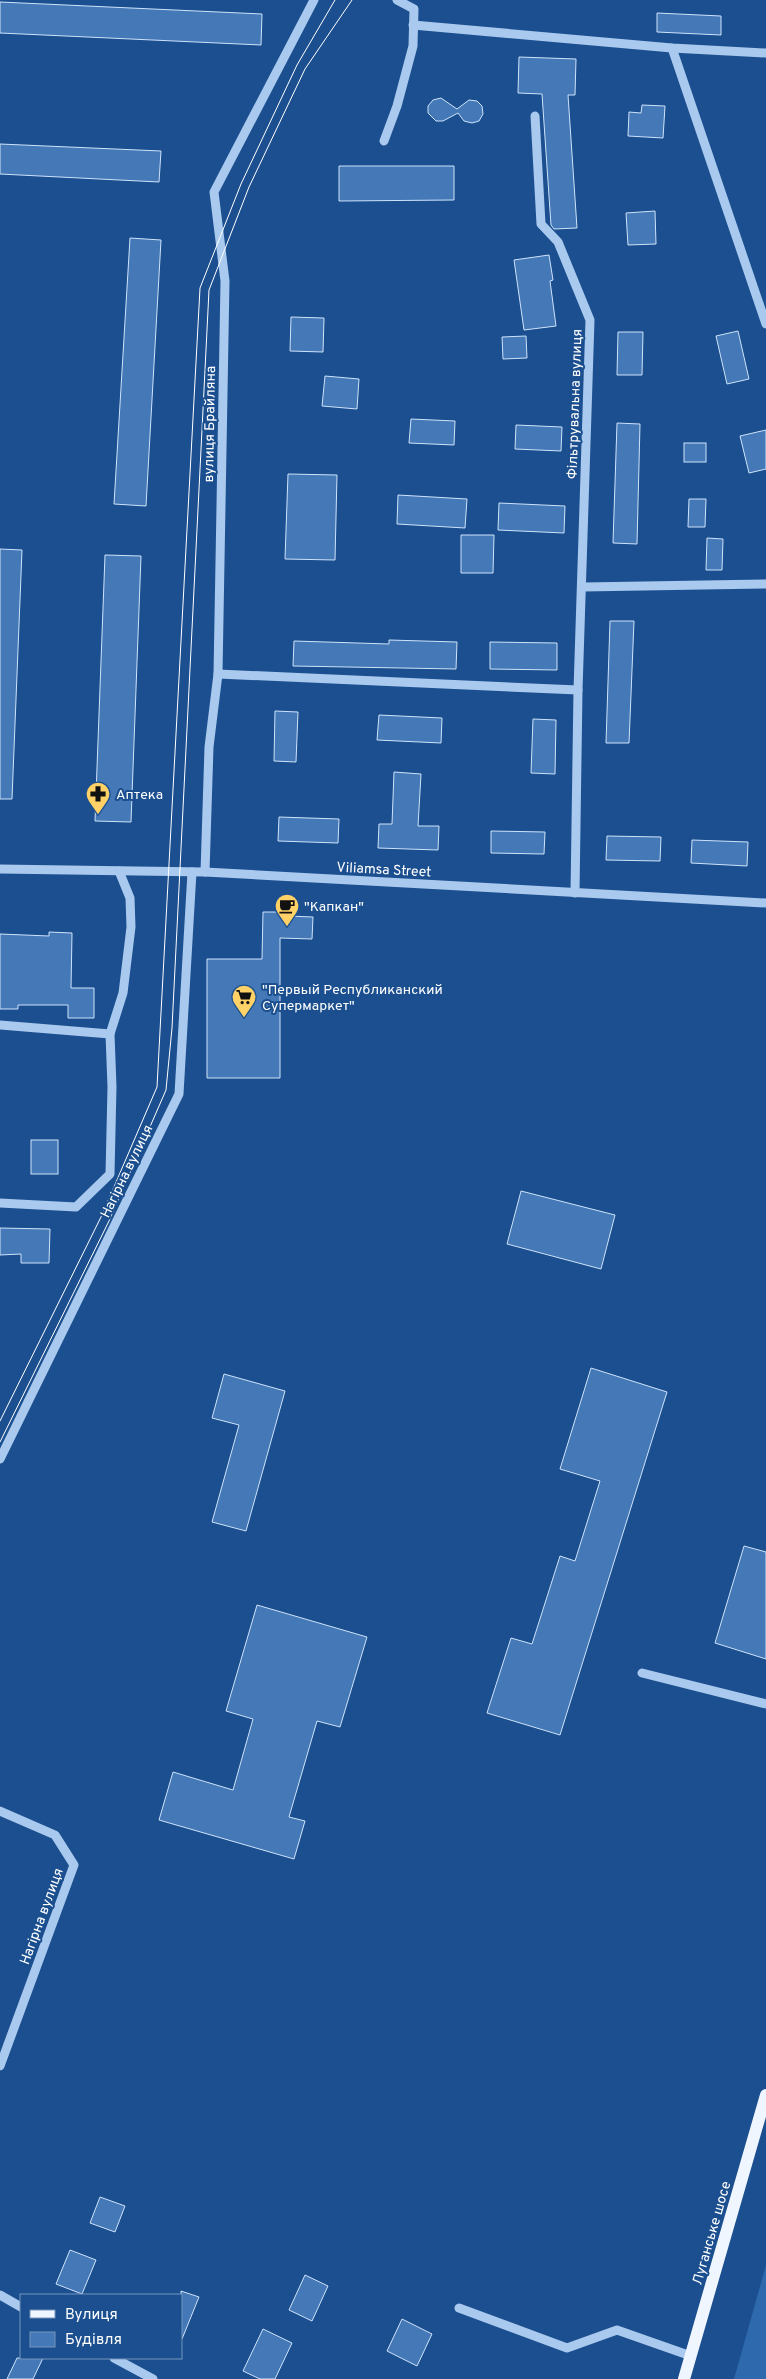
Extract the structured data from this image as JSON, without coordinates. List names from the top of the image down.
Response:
{
  "streets": {
    "main road": ["Луганське шосе"],
    "street": [
      "Фільтрувальна вулиця",
      "вулиця Брайляна",
      "Viliamsa Street",
      "Нагірна вулиця"
    ]
  },
  "crossings": [
    ["Фільтрувальна вулиця", "Viliamsa Street"],
    ["вулиця Брайляна", "Viliamsa Street"],
    ["Viliamsa Street", "Нагірна вулиця"]
  ],
  "places": {
    "pharmacy": ["Аптека"],
    "cafe": ["\"Капкан\""],
    "supermarket": ["\"Первый Республиканский Супермаркет\""]
  },
  "legend": ["Вулиця", "Будівля"]
}
